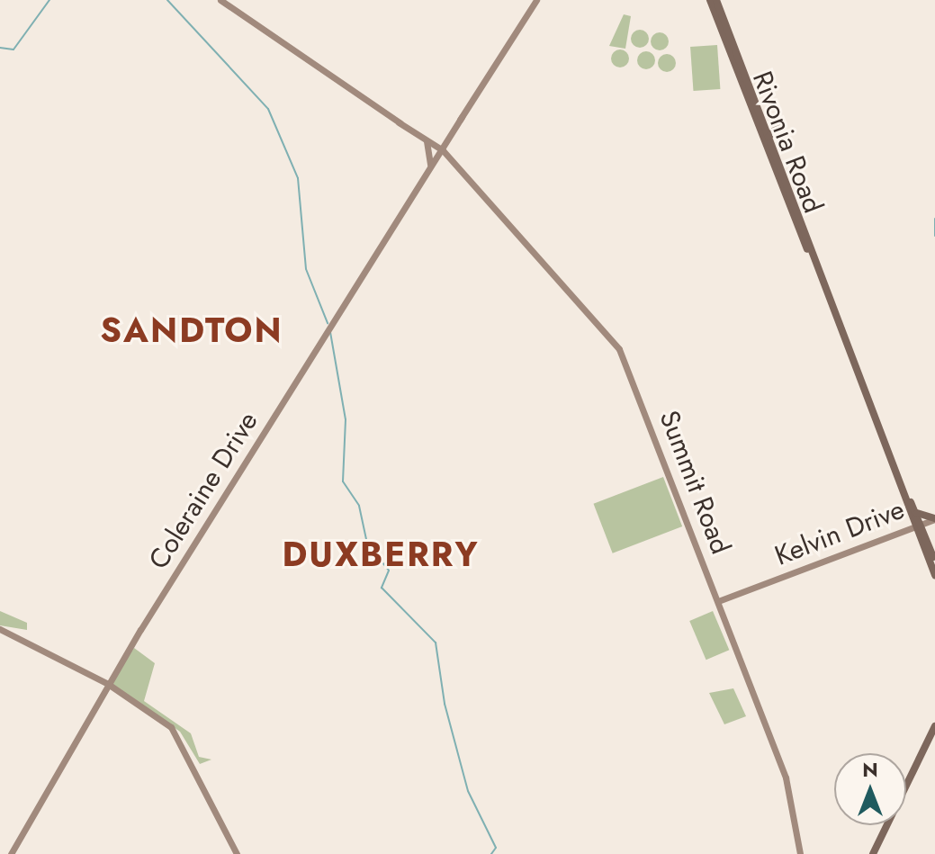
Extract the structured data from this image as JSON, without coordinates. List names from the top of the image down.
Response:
{
  "streets": {
    "main road": [
      "Rivonia Road",
      "Summit Road",
      "Coleraine Drive",
      "Kelvin Drive"
    ]
  },
  "crossings": [
    ["Rivonia Road", "Kelvin Drive"],
    ["Summit Road", "Coleraine Drive"],
    ["Summit Road", "Kelvin Drive"]
  ],
  "districts": ["SANDTON", "DUXBERRY"],
  "north": "top"
}
